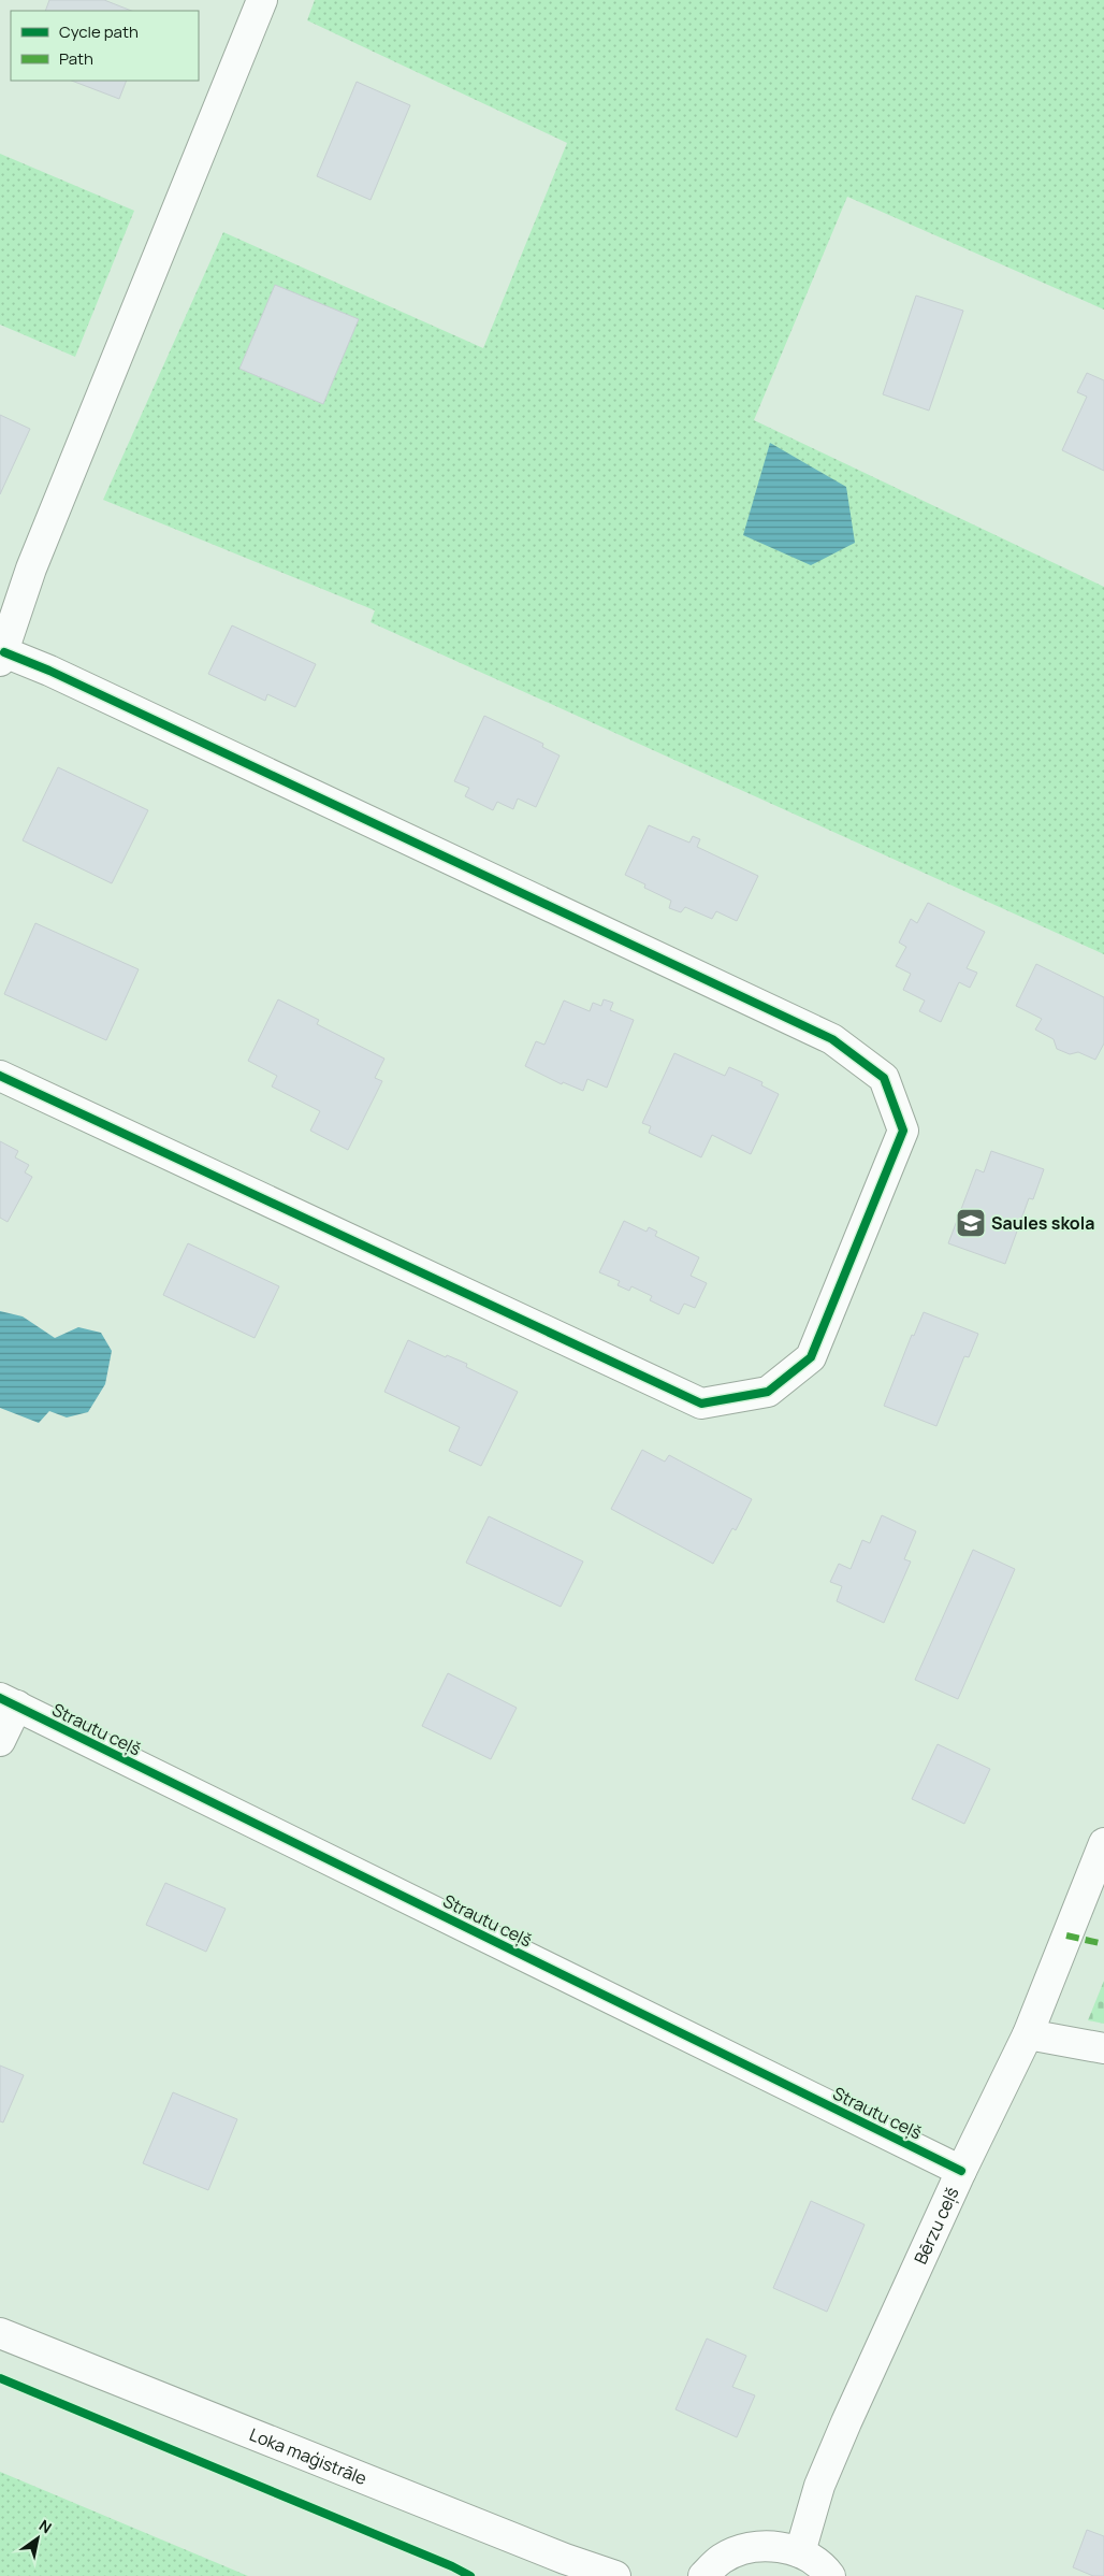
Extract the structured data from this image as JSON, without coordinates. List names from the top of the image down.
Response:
{
  "streets": {
    "street": ["Strautu ceļš", "Bērzu ceļš", "Loka maģistrāle"]
  },
  "crossings": [
    ["Strautu ceļš", "Bērzu ceļš"]
  ],
  "places": {
    "school or university": ["Saules skola"]
  },
  "legend": ["Cycle path", "Path"],
  "north": "top right"
}
